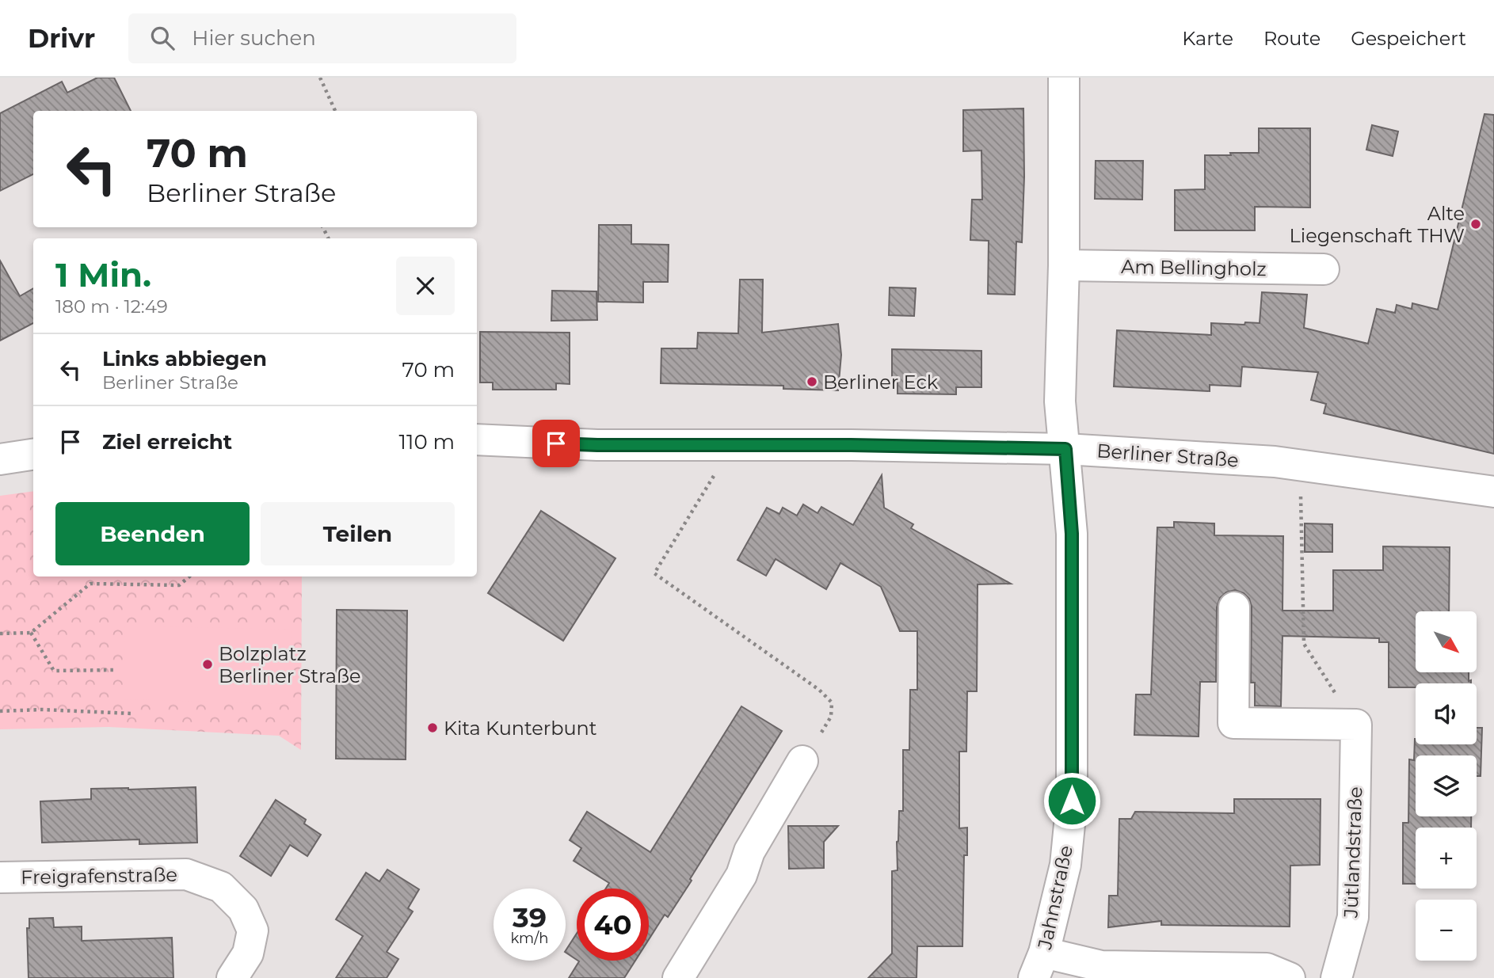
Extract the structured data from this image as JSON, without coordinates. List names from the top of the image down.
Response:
{
  "streets": {
    "street": [
      "Am Bellingholz",
      "Berliner Straße",
      "Jütlandstraße",
      "Freigrafenstraße",
      "Jahnstraße"
    ]
  },
  "crossings": [
    ["Berliner Straße", "Jahnstraße"]
  ],
  "places": [
    "Alte Liegenschaft THW",
    "Berliner Eck",
    "Bolzplatz Berliner Straße",
    "Kita Kunterbunt"
  ],
  "north": "bottom right",
  "page": {
    "header": "Drivr",
    "search": "Hier suchen",
    "nav": ["Karte", "Route", "Gespeichert"],
    "turn": ["70 m", "Berliner Straße"],
    "heading": ["1 Min.", "180 m · 12:49"],
    "list": [
      {
        "name": "Links abbiegen",
        "note": "Berliner Straße",
        "value": "70 m"
      },
      {
        "name": "Ziel erreicht",
        "value": "110 m"
      }
    ],
    "buttons": ["Beenden", "Teilen"],
    "map_buttons": ["+", "−"],
    "speed": "39 km/h",
    "limit": "40"
  }
}
